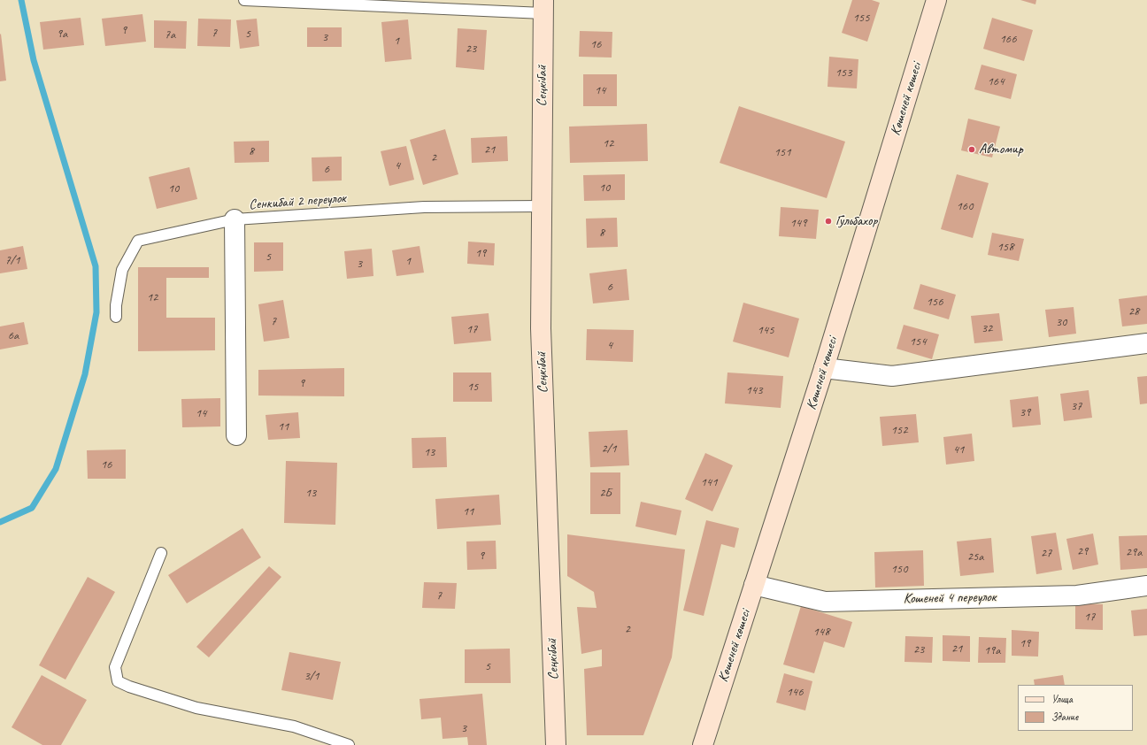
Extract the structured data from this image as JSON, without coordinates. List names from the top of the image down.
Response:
{
  "streets": {
    "main road": ["Сеңкібай", "Көшеней көшесі"],
    "street": ["Кошеней 4 переулок"],
    "lane": ["Сенкибай 2 переулок"]
  },
  "crossings": [
    ["Сеңкібай", "Сенкибай 2 переулок"],
    ["Көшеней көшесі", "Кошеней 4 переулок"]
  ],
  "places": ["Автомир", "Гульбахор"],
  "house_numbers": [
    "155",
    "9",
    "7",
    "9а",
    "5",
    "7а",
    "3",
    "166",
    "1",
    "16",
    "23",
    "153",
    "164",
    "14",
    "12",
    "21",
    "8",
    "151",
    "2",
    "4",
    "6",
    "10",
    "10",
    "160",
    "149",
    "8",
    "158",
    "19",
    "5",
    "7/1",
    "1",
    "3",
    "6",
    "12",
    "156",
    "28",
    "7",
    "30",
    "32",
    "17",
    "145",
    "6а",
    "154",
    "4",
    "9",
    "15",
    "143",
    "37",
    "39",
    "14",
    "11",
    "152",
    "2/1",
    "41",
    "13",
    "16",
    "141",
    "13",
    "2Б",
    "11",
    "29",
    "29а",
    "27",
    "9",
    "25а",
    "150",
    "7",
    "17",
    "2",
    "148",
    "19",
    "21",
    "23",
    "19а",
    "5",
    "3/1",
    "146",
    "3"
  ],
  "legend": ["Улица", "Здание"]
}
